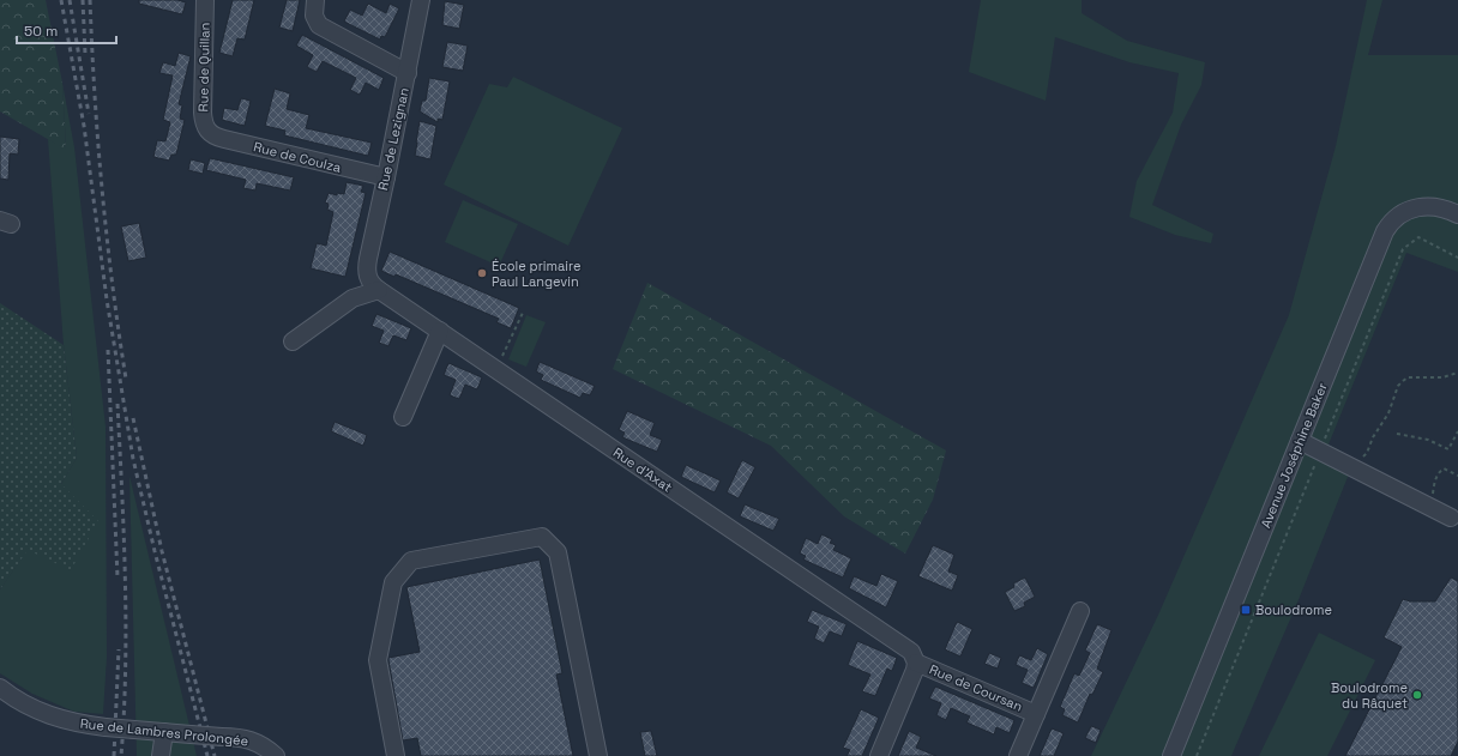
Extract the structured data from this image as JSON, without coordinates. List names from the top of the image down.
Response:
{
  "streets": {
    "street": [
      "Rue de Quillan",
      "Rue de Lezignan",
      "Rue de Coulza",
      "Avenue Joséphine Baker",
      "Rue d'Axat",
      "Rue de Coursan",
      "Rue de Lambres Prolongée"
    ]
  },
  "crossings": [
    ["Rue de Quillan", "Rue de Coulza"],
    ["Rue de Lezignan", "Rue de Coulza"],
    ["Rue de Lezignan", "Rue d'Axat"],
    ["Rue d'Axat", "Rue de Coursan"]
  ],
  "places": {
    "other": ["École primaire Paul Langevin", "Boulodrome du Râquet"],
    "transit": ["Boulodrome"]
  },
  "scale_bar": "50 m"
}
